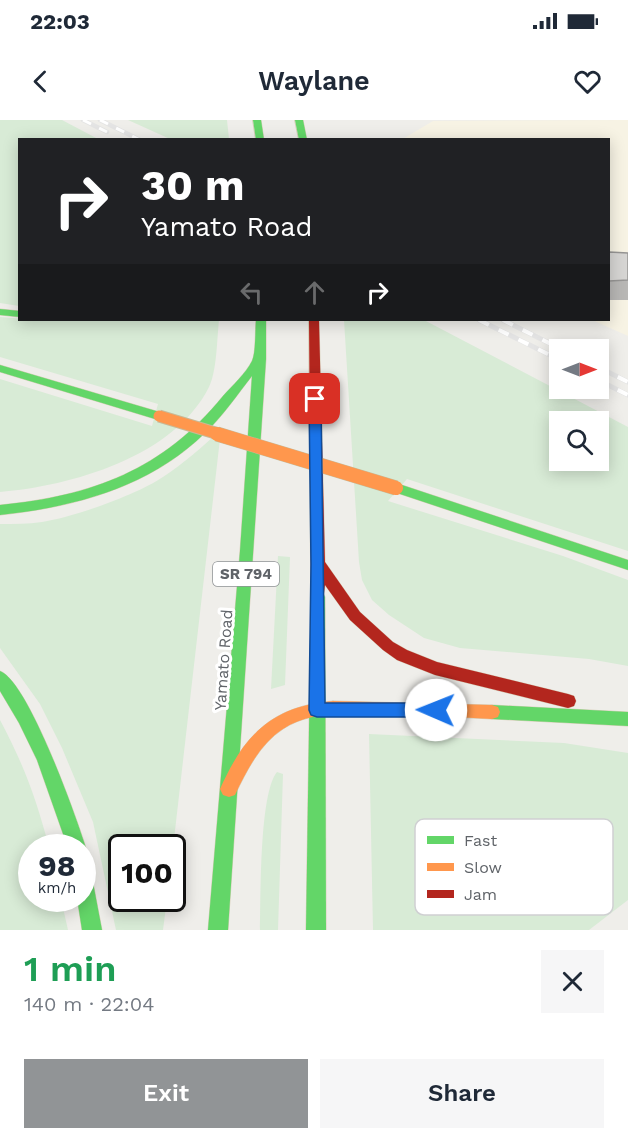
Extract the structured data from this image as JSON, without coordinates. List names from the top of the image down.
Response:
{
  "streets": {
    "main road": ["SR 794", "Yamato Road"]
  },
  "legend": ["Fast", "Slow", "Jam"],
  "north": "right",
  "page": {
    "status": "22:03",
    "header": "Waylane",
    "turn": ["30 m", "Yamato Road"],
    "speed": "98 km/h",
    "limit": "100",
    "heading": ["1 min", "140 m · 22:04"],
    "buttons": ["Exit", "Share"]
  }
}
